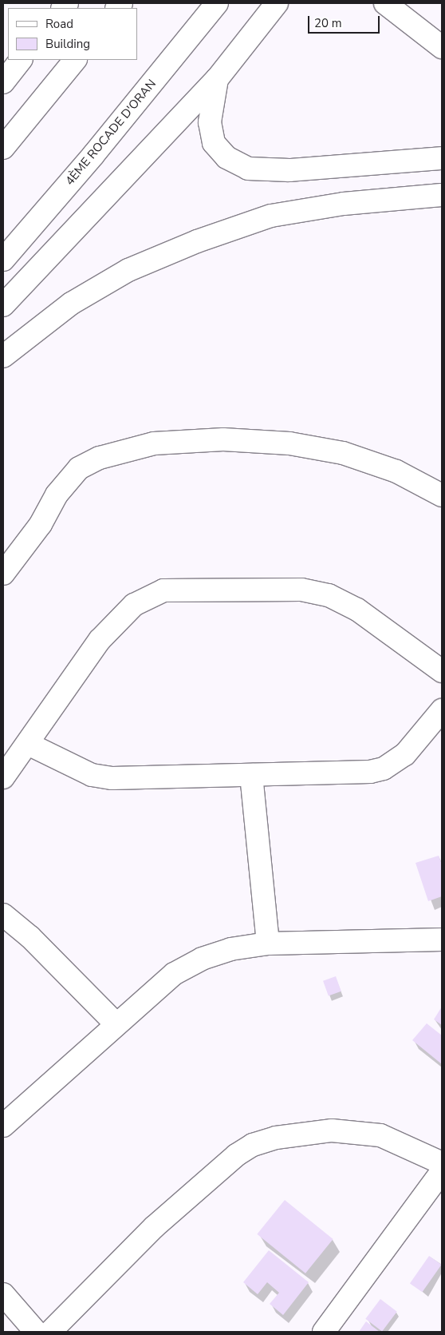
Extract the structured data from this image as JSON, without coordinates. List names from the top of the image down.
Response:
{
  "streets": {
    "main road": ["4ÈME ROCADE D'ORAN"]
  },
  "legend": ["Road", "Building"],
  "scale_bar": "20 m"
}
